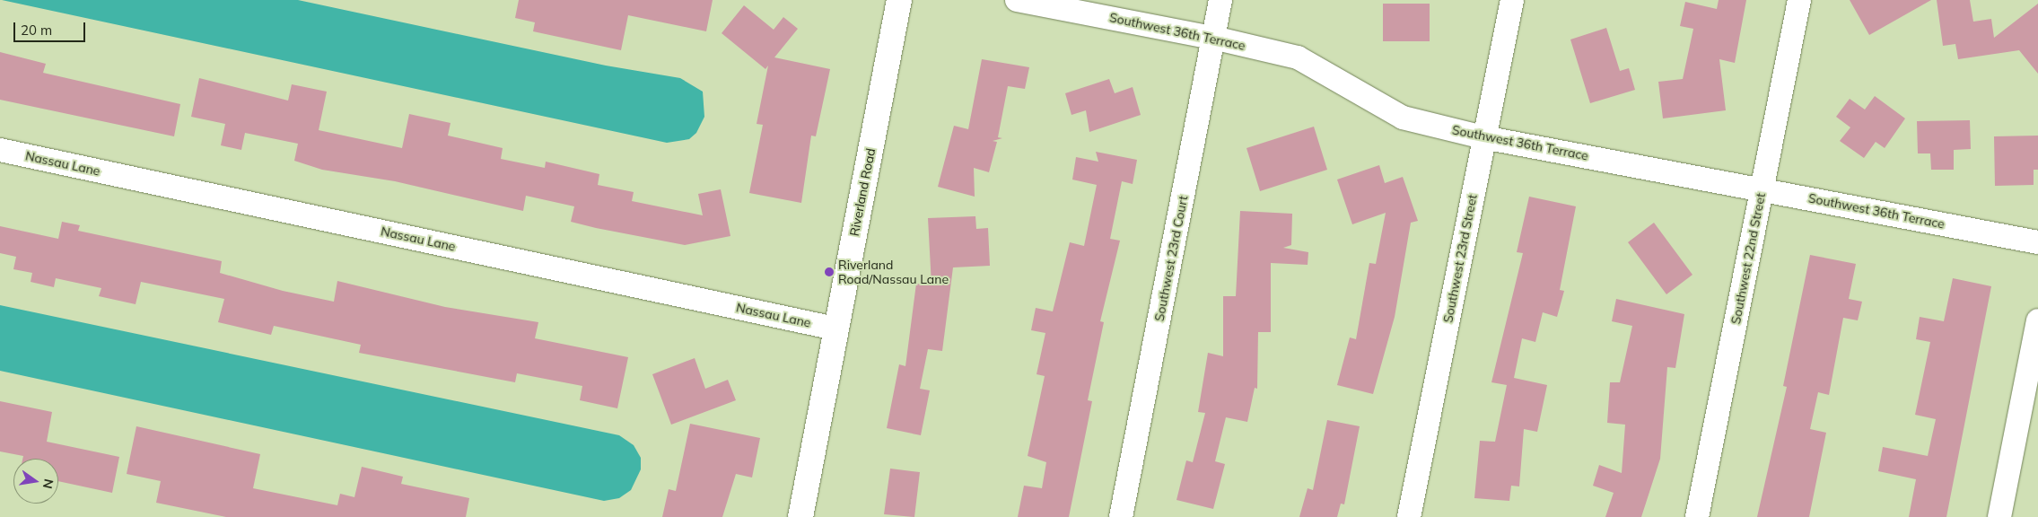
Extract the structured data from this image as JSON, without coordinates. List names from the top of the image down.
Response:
{
  "streets": {
    "street": [
      "Southwest 36th Terrace",
      "Nassau Lane",
      "Riverland Road",
      "Southwest 23rd Court",
      "Southwest 23rd Street",
      "Southwest 22nd Street"
    ]
  },
  "crossings": [
    ["Southwest 36th Terrace", "Southwest 23rd Court"],
    ["Southwest 36th Terrace", "Southwest 23rd Street"],
    ["Southwest 36th Terrace", "Southwest 22nd Street"],
    ["Nassau Lane", "Riverland Road"]
  ],
  "places": ["Riverland Road/Nassau Lane"],
  "scale_bar": "20 m",
  "north": "right"
}
